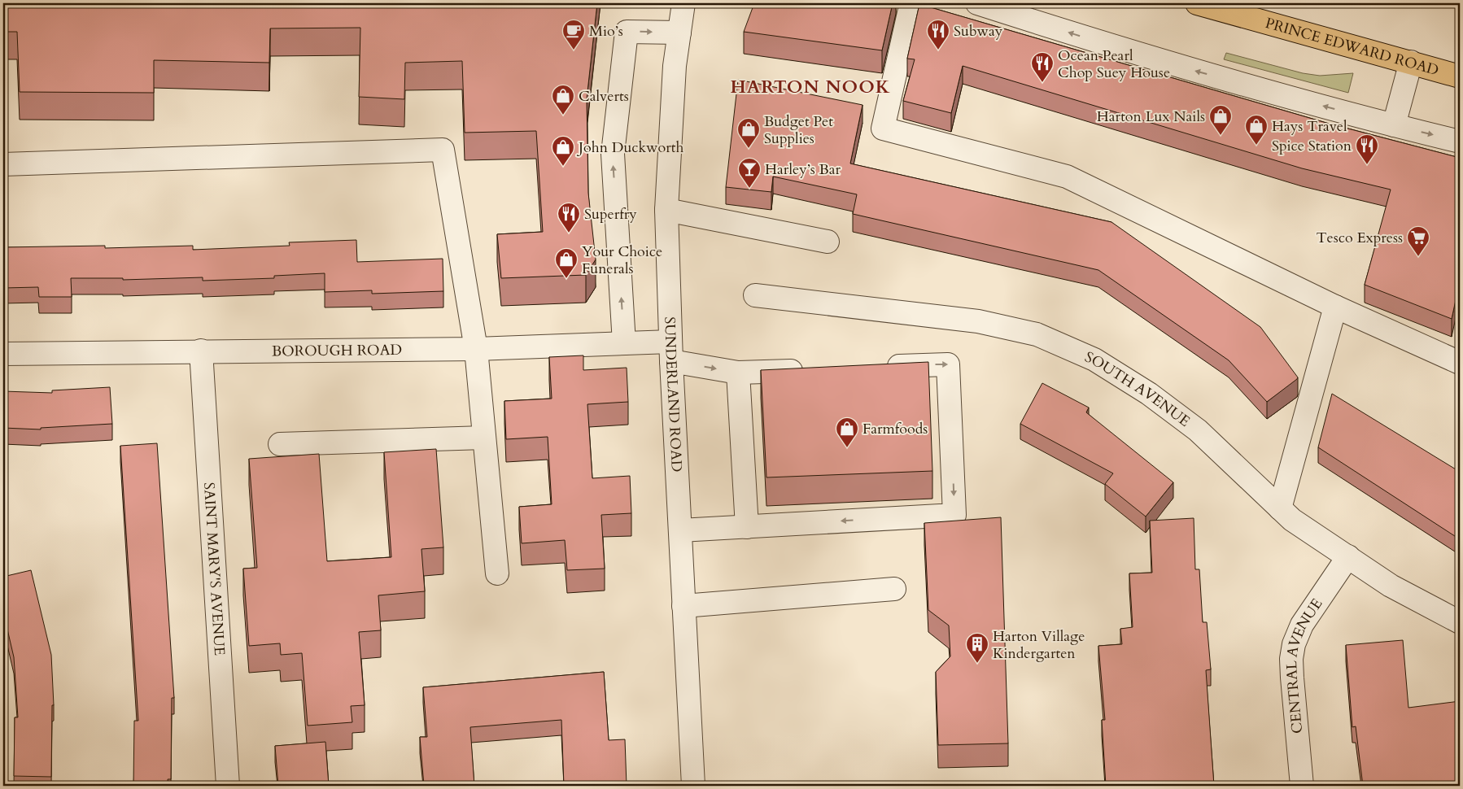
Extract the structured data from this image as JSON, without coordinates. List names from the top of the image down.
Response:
{
  "streets": {
    "main road": ["PRINCE EDWARD ROAD"],
    "street": [
      "BOROUGH ROAD",
      "SOUTH AVENUE",
      "SUNDERLAND ROAD",
      "SAINT MARY'S AVENUE",
      "CENTRAL AVENUE"
    ]
  },
  "crossings": [
    ["BOROUGH ROAD", "SUNDERLAND ROAD"],
    ["BOROUGH ROAD", "SAINT MARY'S AVENUE"],
    ["SOUTH AVENUE", "CENTRAL AVENUE"]
  ],
  "districts": ["HARTON NOOK"],
  "places": {
    "cafe": ["Mio’s"],
    "restaurant": [
      "Subway",
      "Ocean Pearl Chop Suey House",
      "Spice Station",
      "Superfry"
    ],
    "shop": [
      "Calverts",
      "Harton Lux Nails",
      "Hays Travel",
      "Budget Pet Supplies",
      "John Duckworth",
      "Your Choice Funerals",
      "Farmfoods"
    ],
    "bar": ["Harley’s Bar"],
    "supermarket": ["Tesco Express"],
    "building": ["Harton Village Kindergarten"]
  }
}
